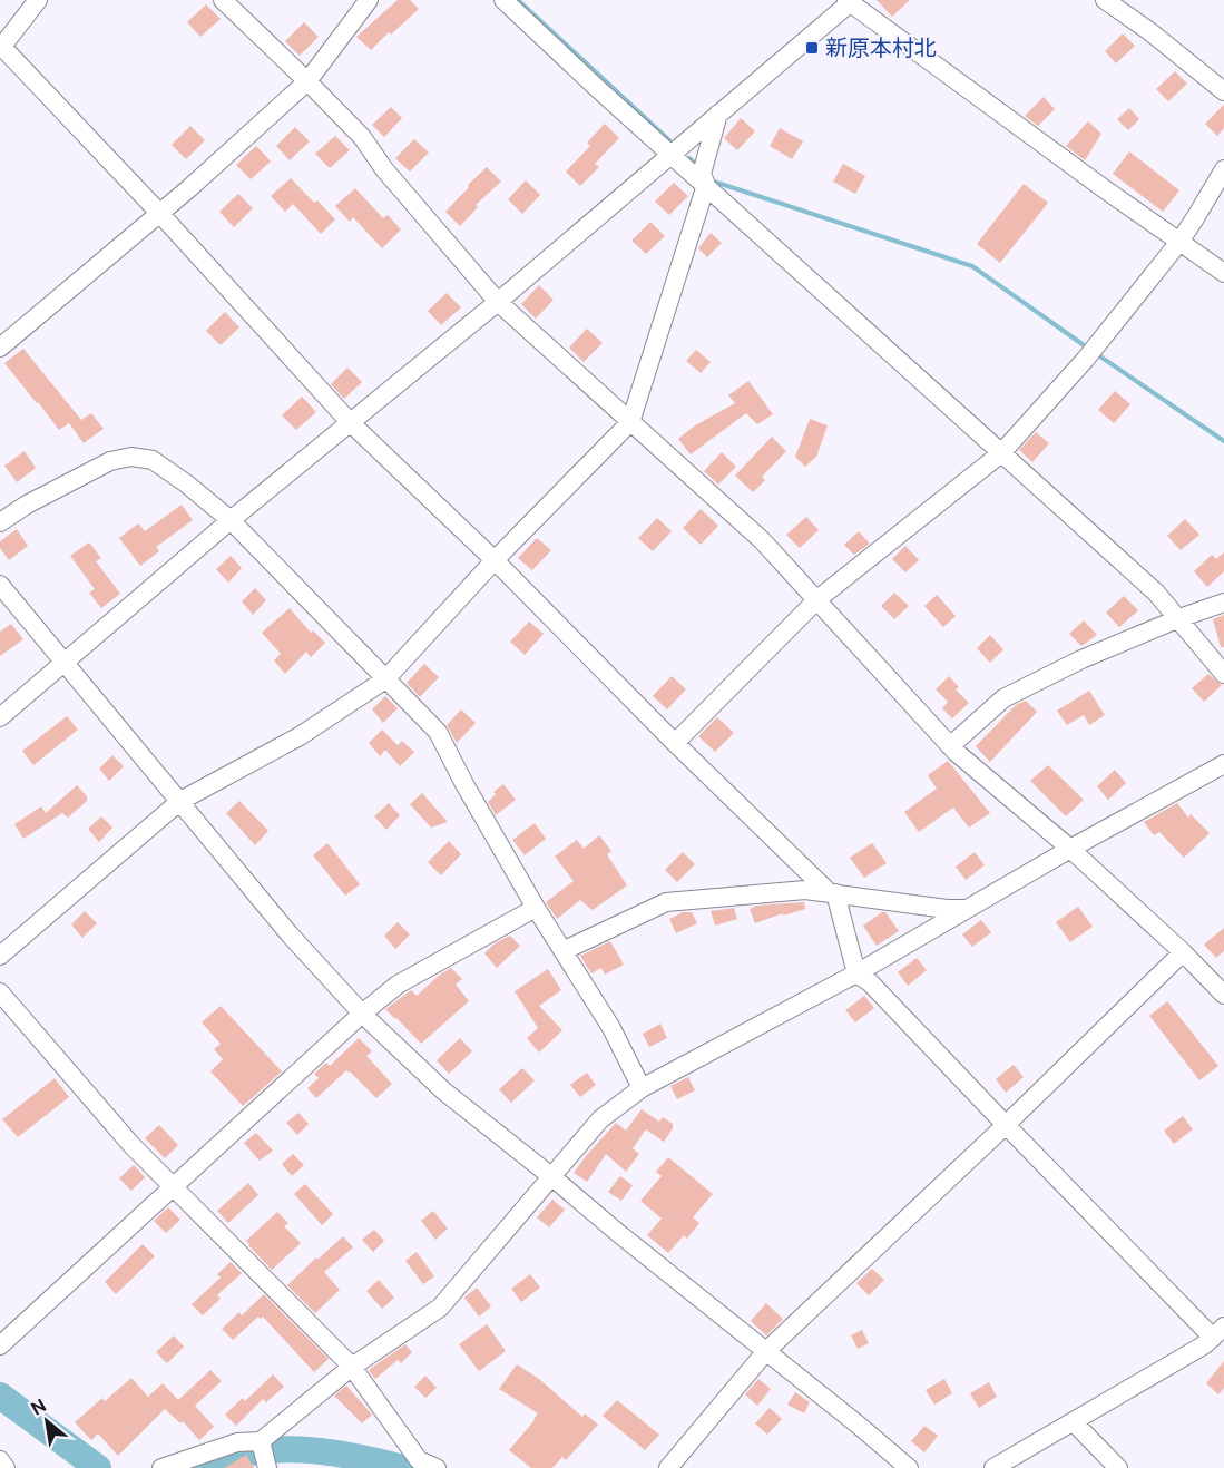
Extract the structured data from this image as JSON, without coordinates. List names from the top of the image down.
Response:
{
  "places": {
    "transit": ["新原本村北"]
  },
  "north": "top left"
}
